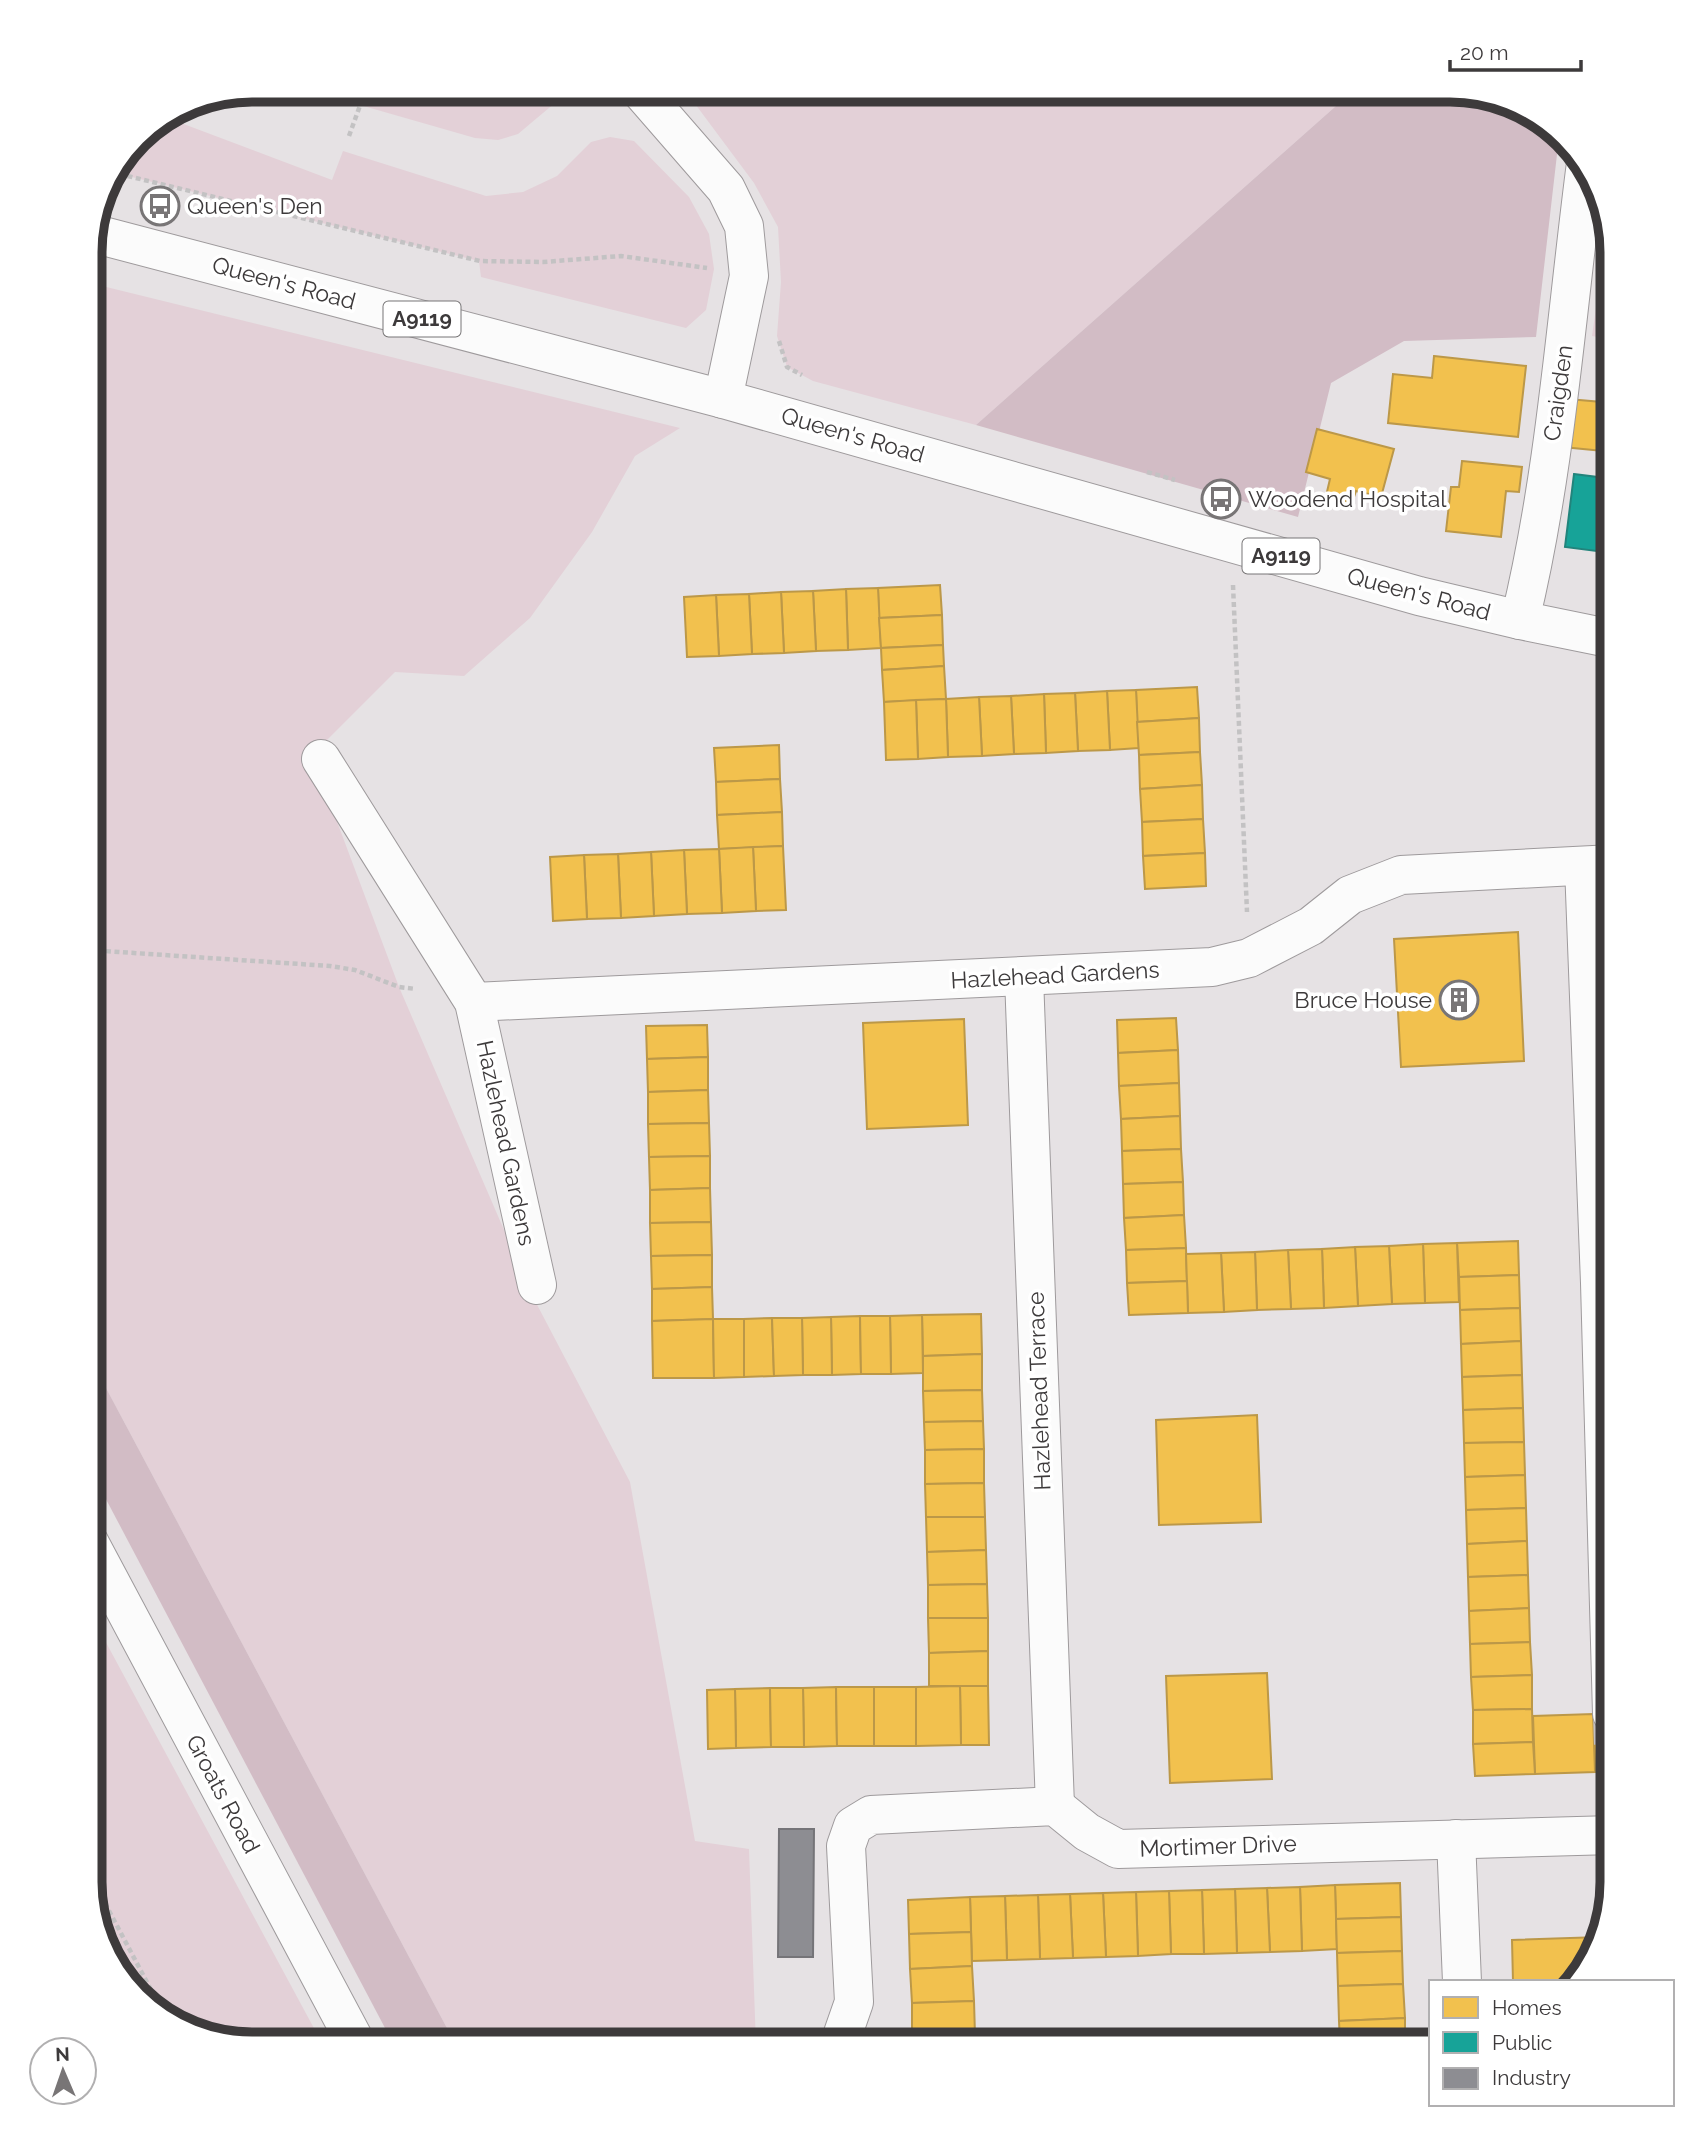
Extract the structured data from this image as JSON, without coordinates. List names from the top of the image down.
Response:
{
  "streets": {
    "street": [
      "Queen's Road",
      "A9119",
      "Craigden",
      "Hazlehead Gardens",
      "Hazlehead Terrace",
      "Groats Road",
      "Mortimer Drive"
    ]
  },
  "crossings": [
    ["Queen's Road", "Craigden"],
    ["Hazlehead Gardens", "Hazlehead Terrace"],
    ["Hazlehead Terrace", "Mortimer Drive"]
  ],
  "places": {
    "bus stop": ["Queen's Den", "Woodend Hospital"],
    "building": ["Bruce House"]
  },
  "legend": ["Homes", "Public", "Industry"],
  "scale_bar": "20 m",
  "north": "top"
}
